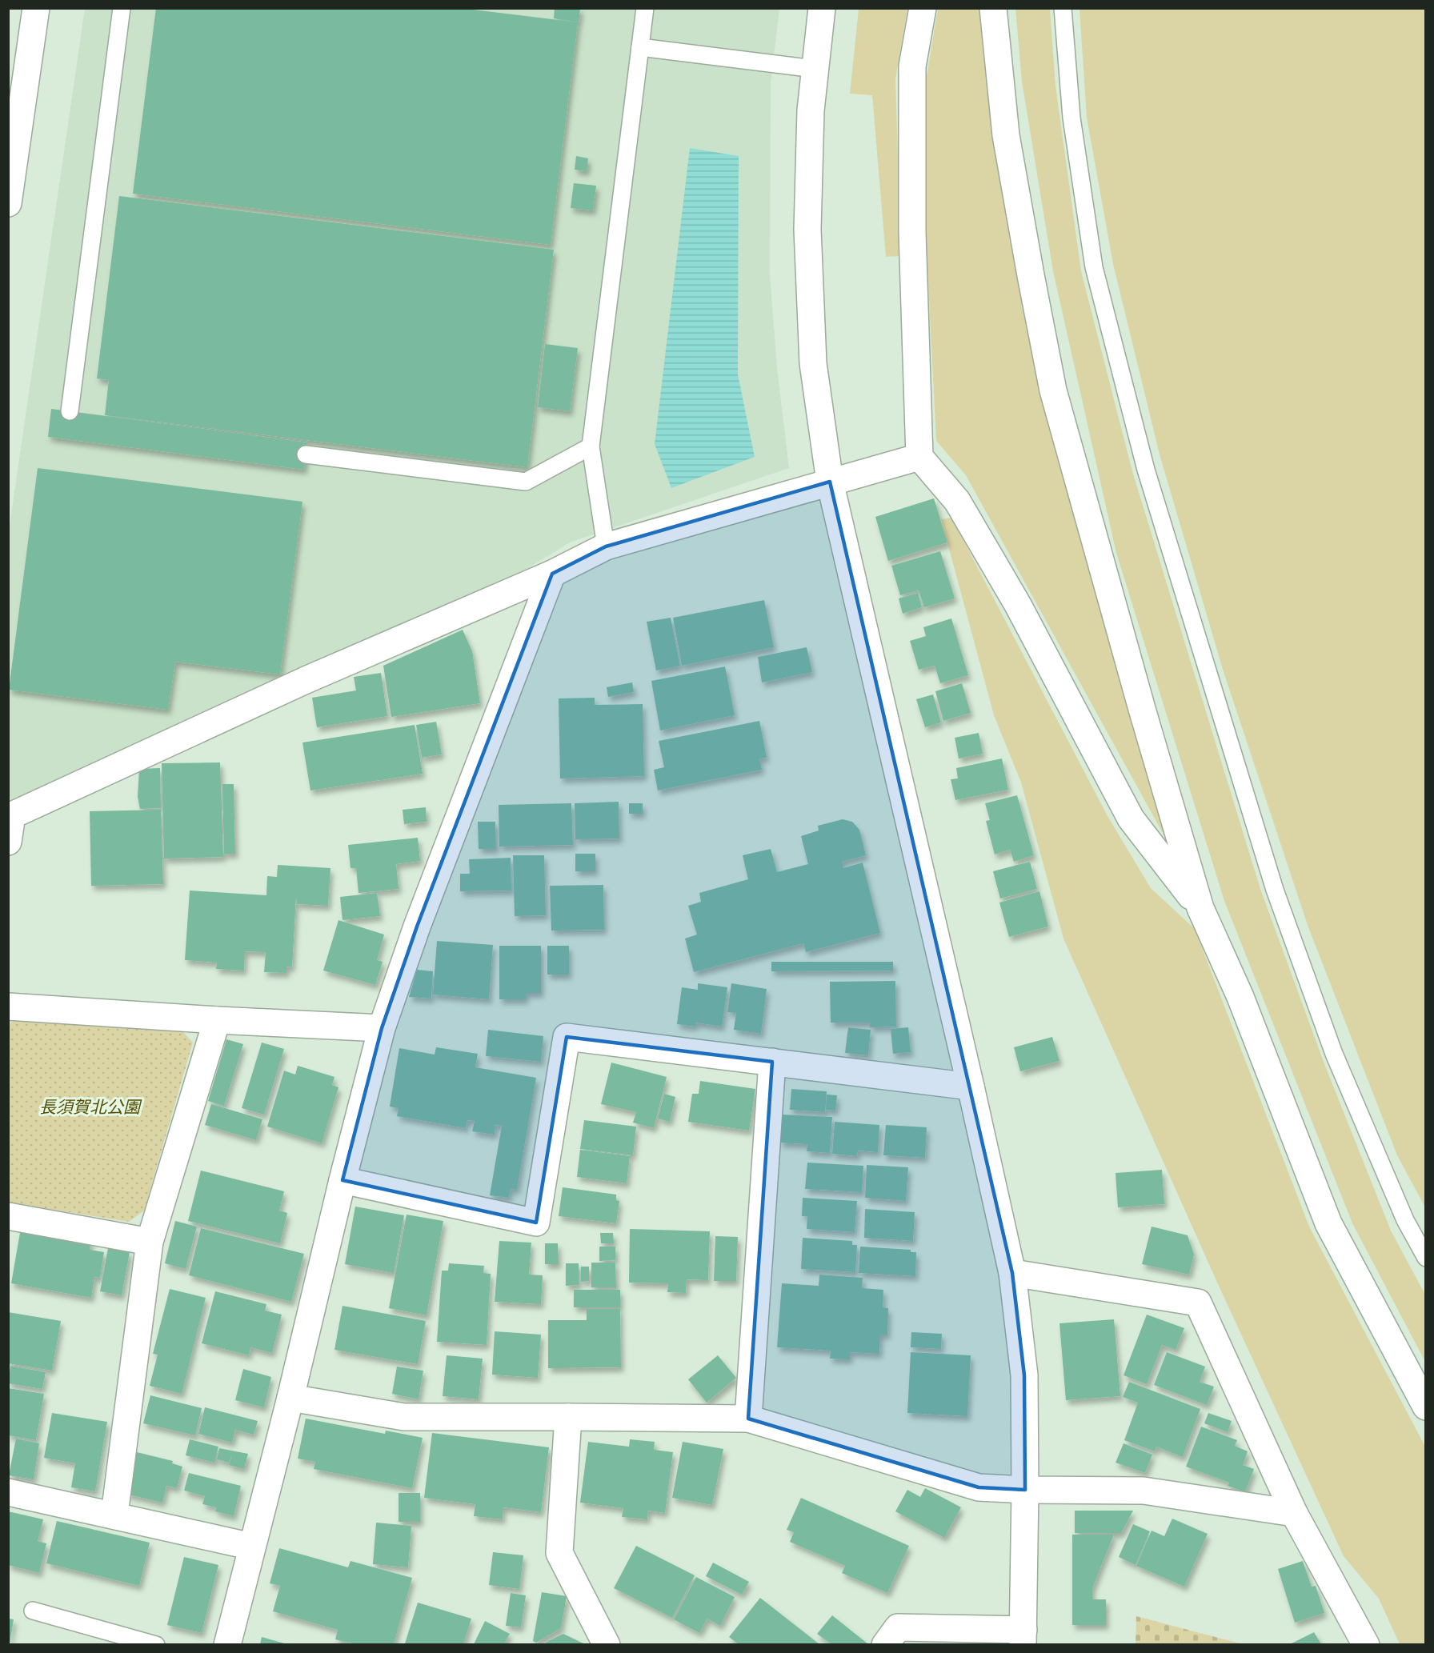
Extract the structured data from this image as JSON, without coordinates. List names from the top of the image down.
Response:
{
  "parks": ["長須賀北公園"]
}
